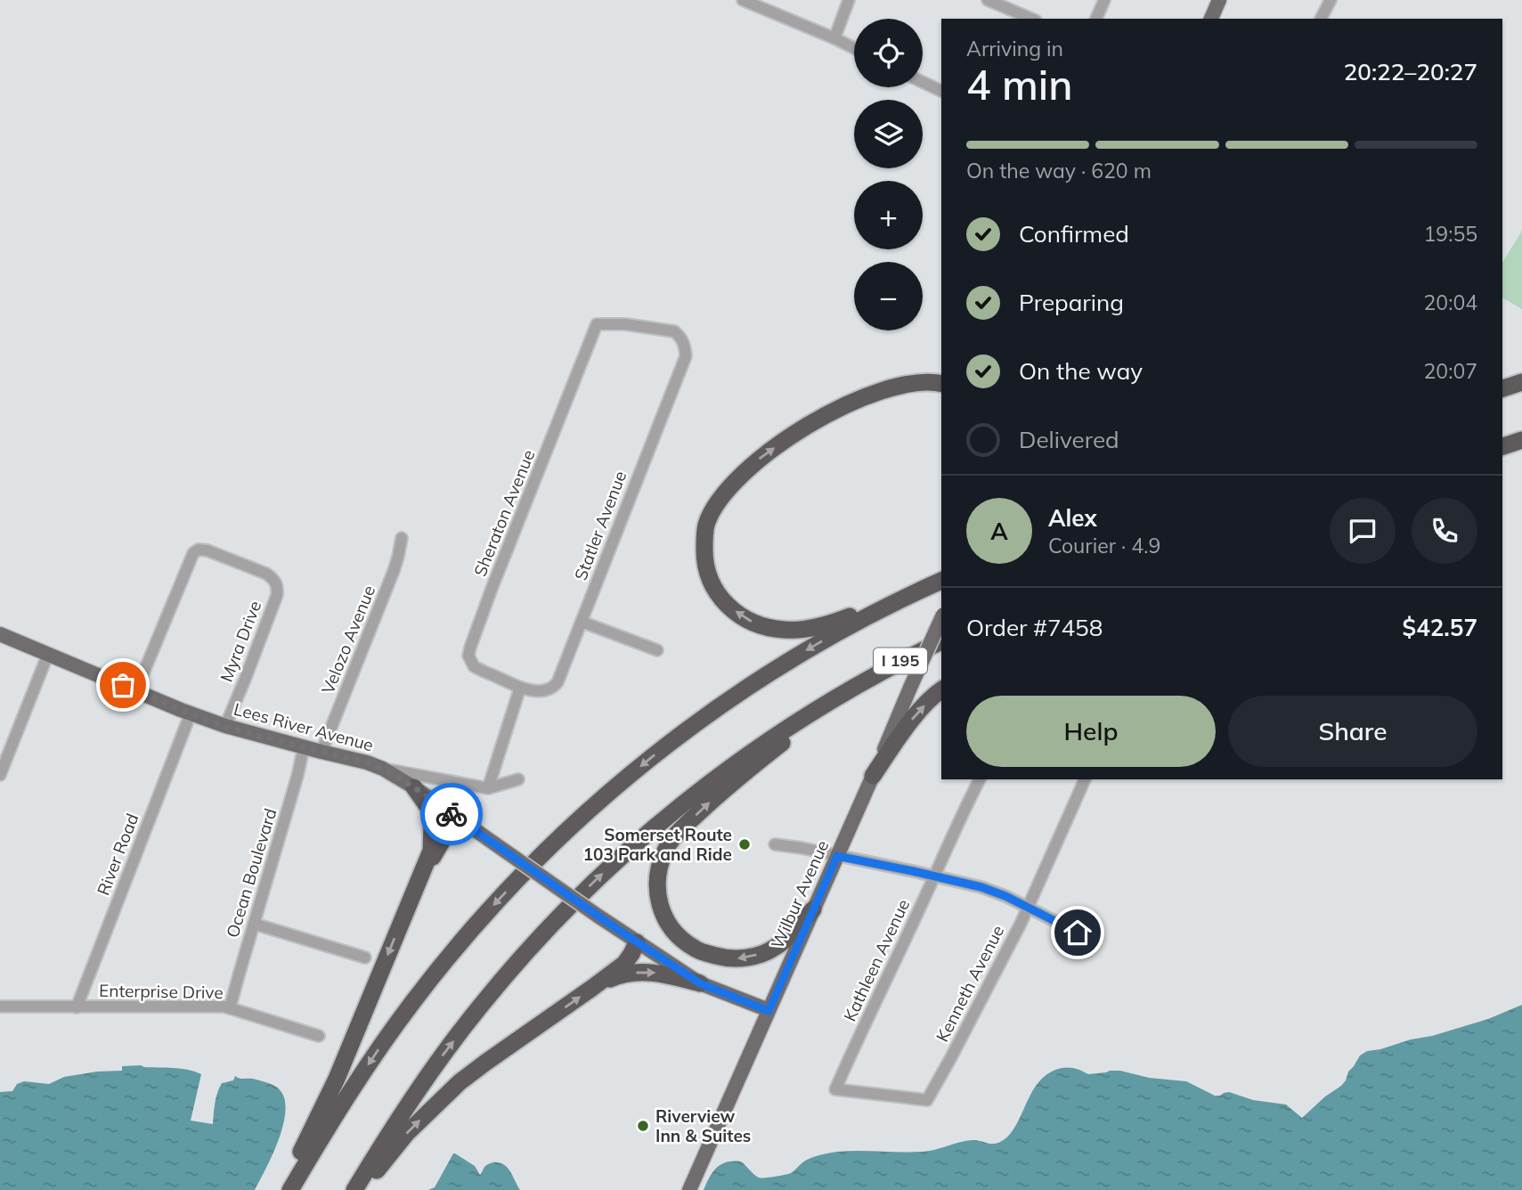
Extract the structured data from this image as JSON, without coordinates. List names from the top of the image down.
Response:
{
  "streets": {
    "highway": ["I 195"],
    "main road": ["Lees River Avenue", "Wilbur Avenue"],
    "street": [
      "Sheraton Avenue",
      "Statler Avenue",
      "Velozo Avenue",
      "Myra Drive",
      "River Road",
      "Ocean Boulevard",
      "Kathleen Avenue",
      "Kenneth Avenue",
      "Enterprise Drive"
    ]
  },
  "crossings": [
    ["Sheraton Avenue", "Statler Avenue"],
    ["Velozo Avenue", "Lees River Avenue"],
    ["Myra Drive", "Lees River Avenue"],
    ["Lees River Avenue", "River Road"],
    ["Lees River Avenue", "Ocean Boulevard"],
    ["Lees River Avenue", "Wilbur Avenue"],
    ["River Road", "Enterprise Drive"],
    ["Ocean Boulevard", "Enterprise Drive"],
    ["Kathleen Avenue", "Kenneth Avenue"]
  ],
  "places": ["Somerset Route 103 Park and Ride", "Riverview Inn & Suites"],
  "page": {
    "map_buttons": ["+", "−"],
    "heading": ["4 min", "Arriving in", "20:22–20:27"],
    "panel": [
      "Alex",
      "Courier · 4.9",
      "Order #7458",
      "$42.57"
    ],
    "bar": "On the way · 620 m",
    "list": [
      ["Confirmed", "19:55"],
      ["Preparing", "20:04"],
      ["On the way", "20:07"],
      "Delivered"
    ],
    "round": "A",
    "buttons": ["Help", "Share"]
  }
}
